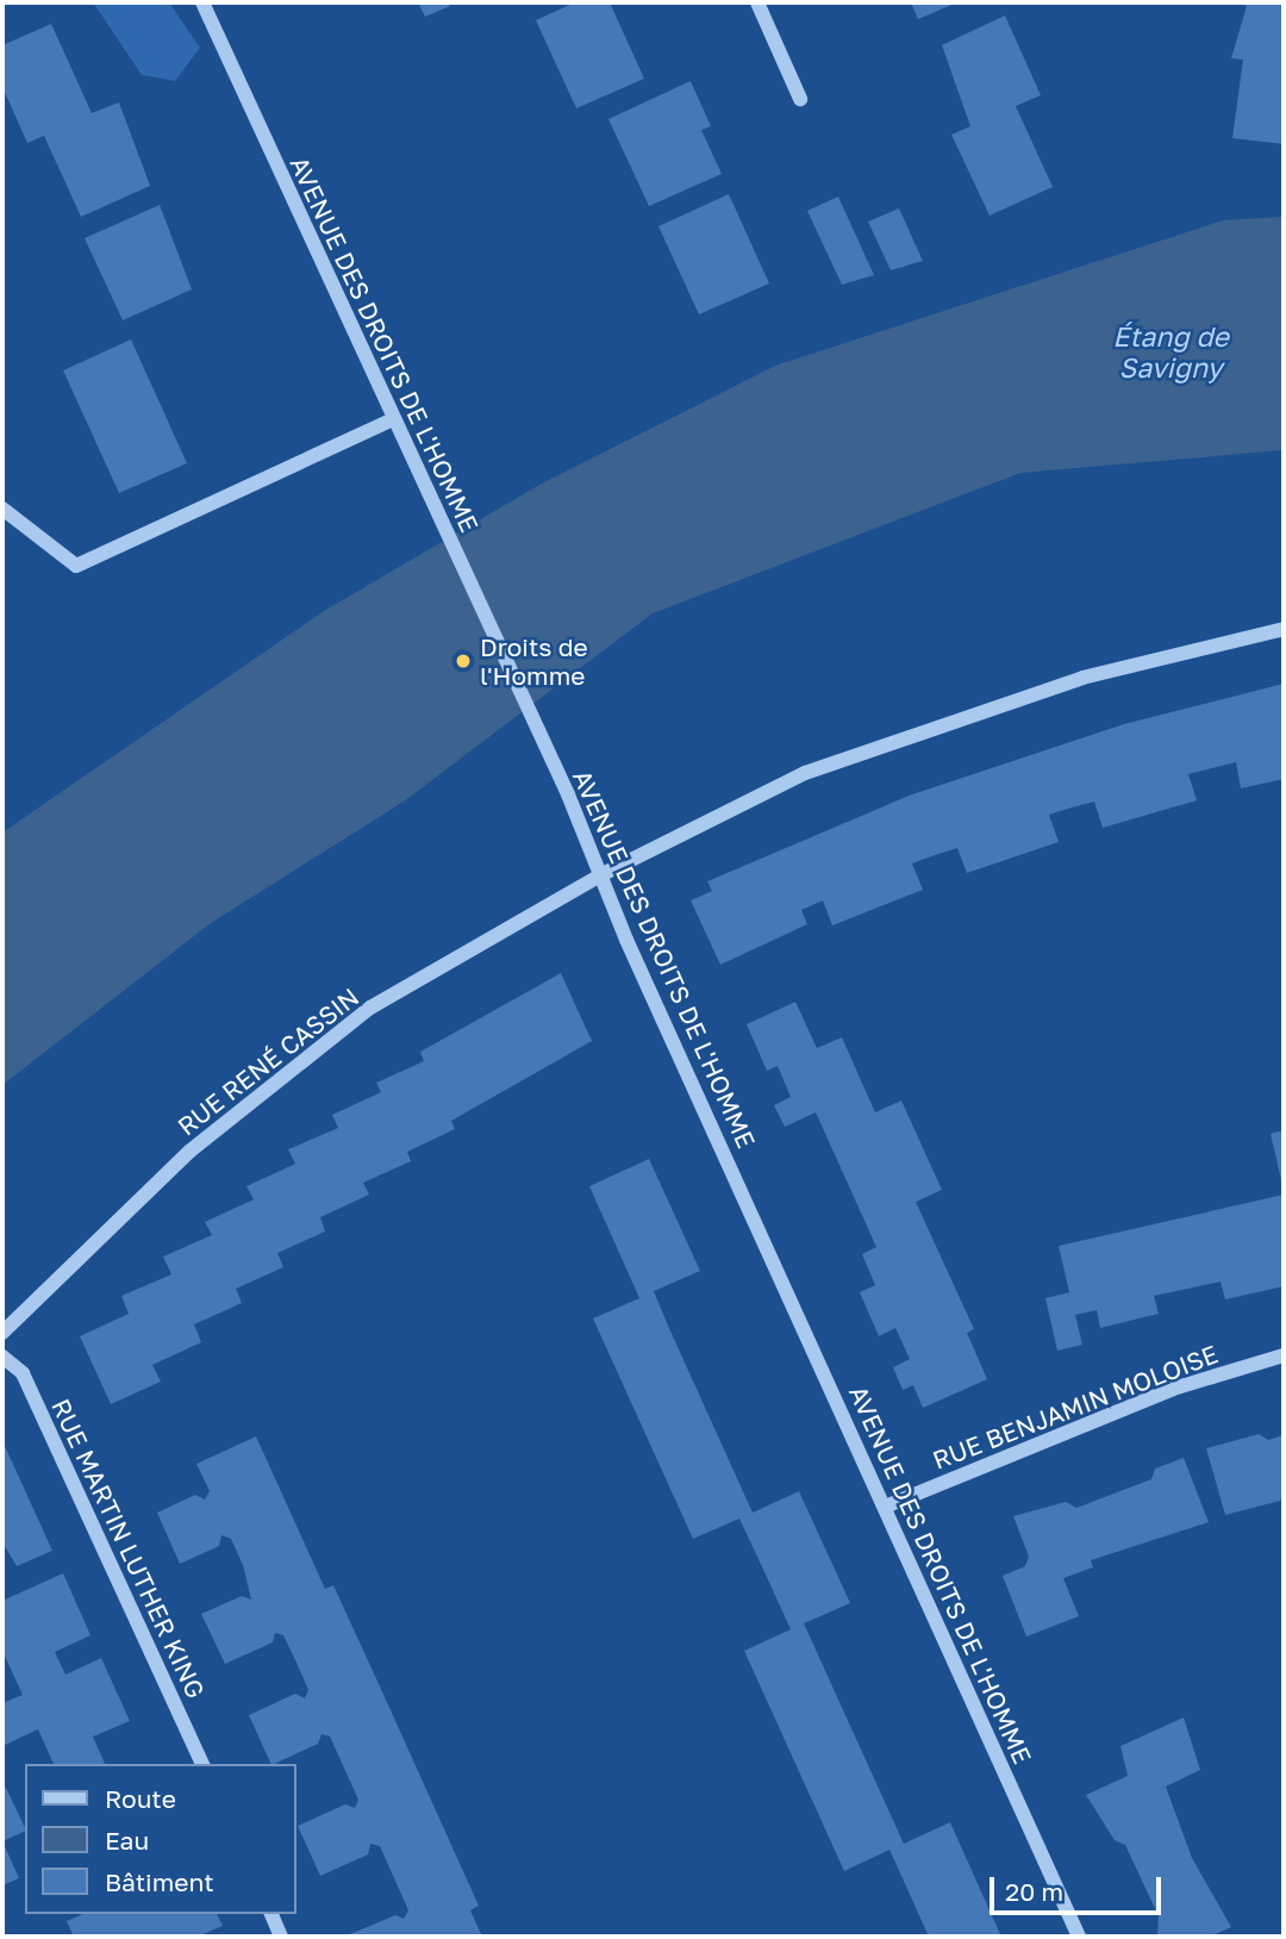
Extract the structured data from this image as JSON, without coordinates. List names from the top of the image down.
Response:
{
  "streets": {
    "street": [
      "AVENUE DES DROITS DE L'HOMME",
      "RUE RENÉ CASSIN",
      "RUE BENJAMIN MOLOISE",
      "RUE MARTIN LUTHER KING"
    ]
  },
  "crossings": [
    ["AVENUE DES DROITS DE L'HOMME", "RUE RENÉ CASSIN"],
    ["AVENUE DES DROITS DE L'HOMME", "RUE BENJAMIN MOLOISE"]
  ],
  "water": ["Étang de Savigny"],
  "places": ["Droits de l'Homme"],
  "legend": ["Route", "Eau", "Bâtiment"],
  "scale_bar": "20 m"
}
